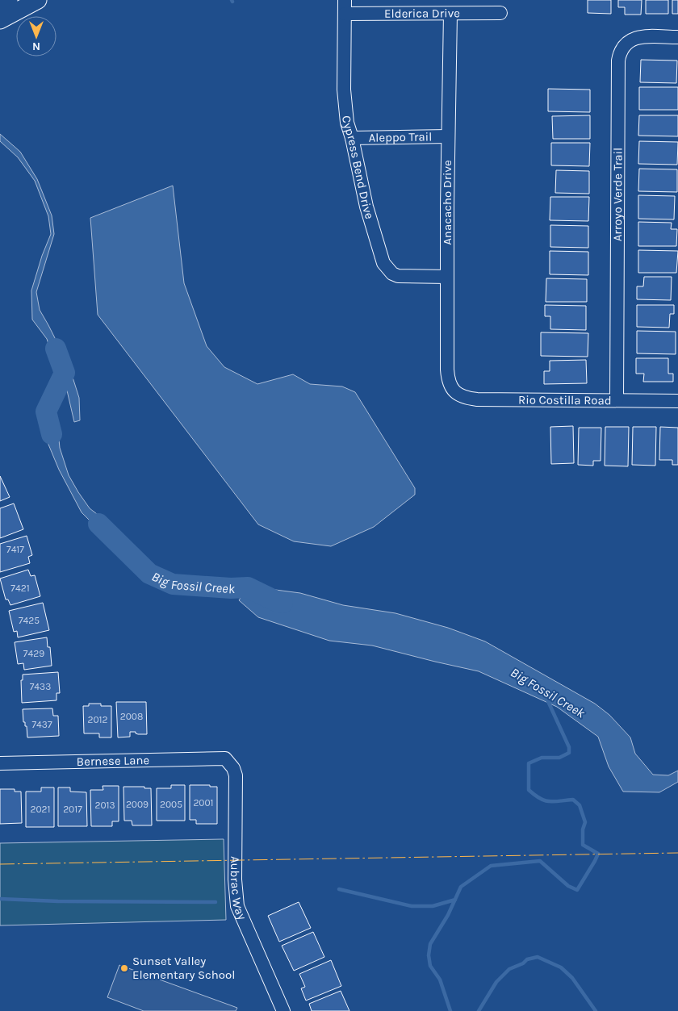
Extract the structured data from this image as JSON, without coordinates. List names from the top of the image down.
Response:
{
  "streets": {
    "street": [
      "Elderica Drive",
      "Aleppo Trail",
      "Cypress Bend Drive",
      "Arroyo Verde Trail",
      "Anacacho Drive",
      "Rio Costilla Road",
      "Bernese Lane",
      "Aubrac Way"
    ]
  },
  "crossings": [
    ["Elderica Drive", "Cypress Bend Drive"],
    ["Elderica Drive", "Anacacho Drive"],
    ["Aleppo Trail", "Cypress Bend Drive"],
    ["Aleppo Trail", "Anacacho Drive"],
    ["Cypress Bend Drive", "Anacacho Drive"],
    ["Arroyo Verde Trail", "Rio Costilla Road"],
    ["Anacacho Drive", "Rio Costilla Road"],
    ["Bernese Lane", "Aubrac Way"]
  ],
  "water": ["Big Fossil Creek"],
  "places": ["Sunset Valley Elementary School"],
  "house_numbers": [
    "7417",
    "7421",
    "7425",
    "7429",
    "7433",
    "2008",
    "2012",
    "7437",
    "2001",
    "2009",
    "2005",
    "2013",
    "2021",
    "2017"
  ],
  "north": "bottom"
}
